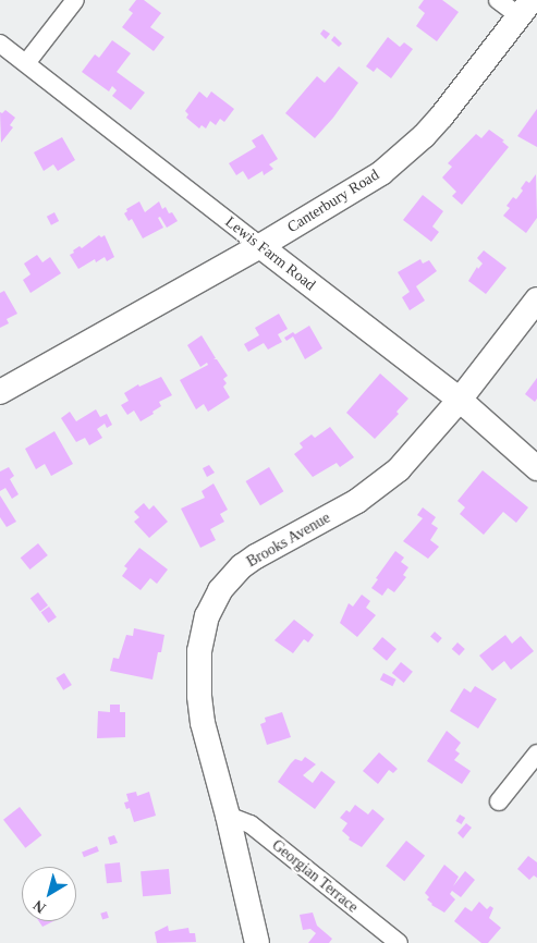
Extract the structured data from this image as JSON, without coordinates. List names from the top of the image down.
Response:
{
  "streets": {
    "street": [
      "Canterbury Road",
      "Lewis Farm Road",
      "Brooks Avenue",
      "Georgian Terrace"
    ]
  },
  "crossings": [
    ["Canterbury Road", "Lewis Farm Road"],
    ["Lewis Farm Road", "Brooks Avenue"],
    ["Brooks Avenue", "Georgian Terrace"]
  ],
  "north": "bottom left"
}
